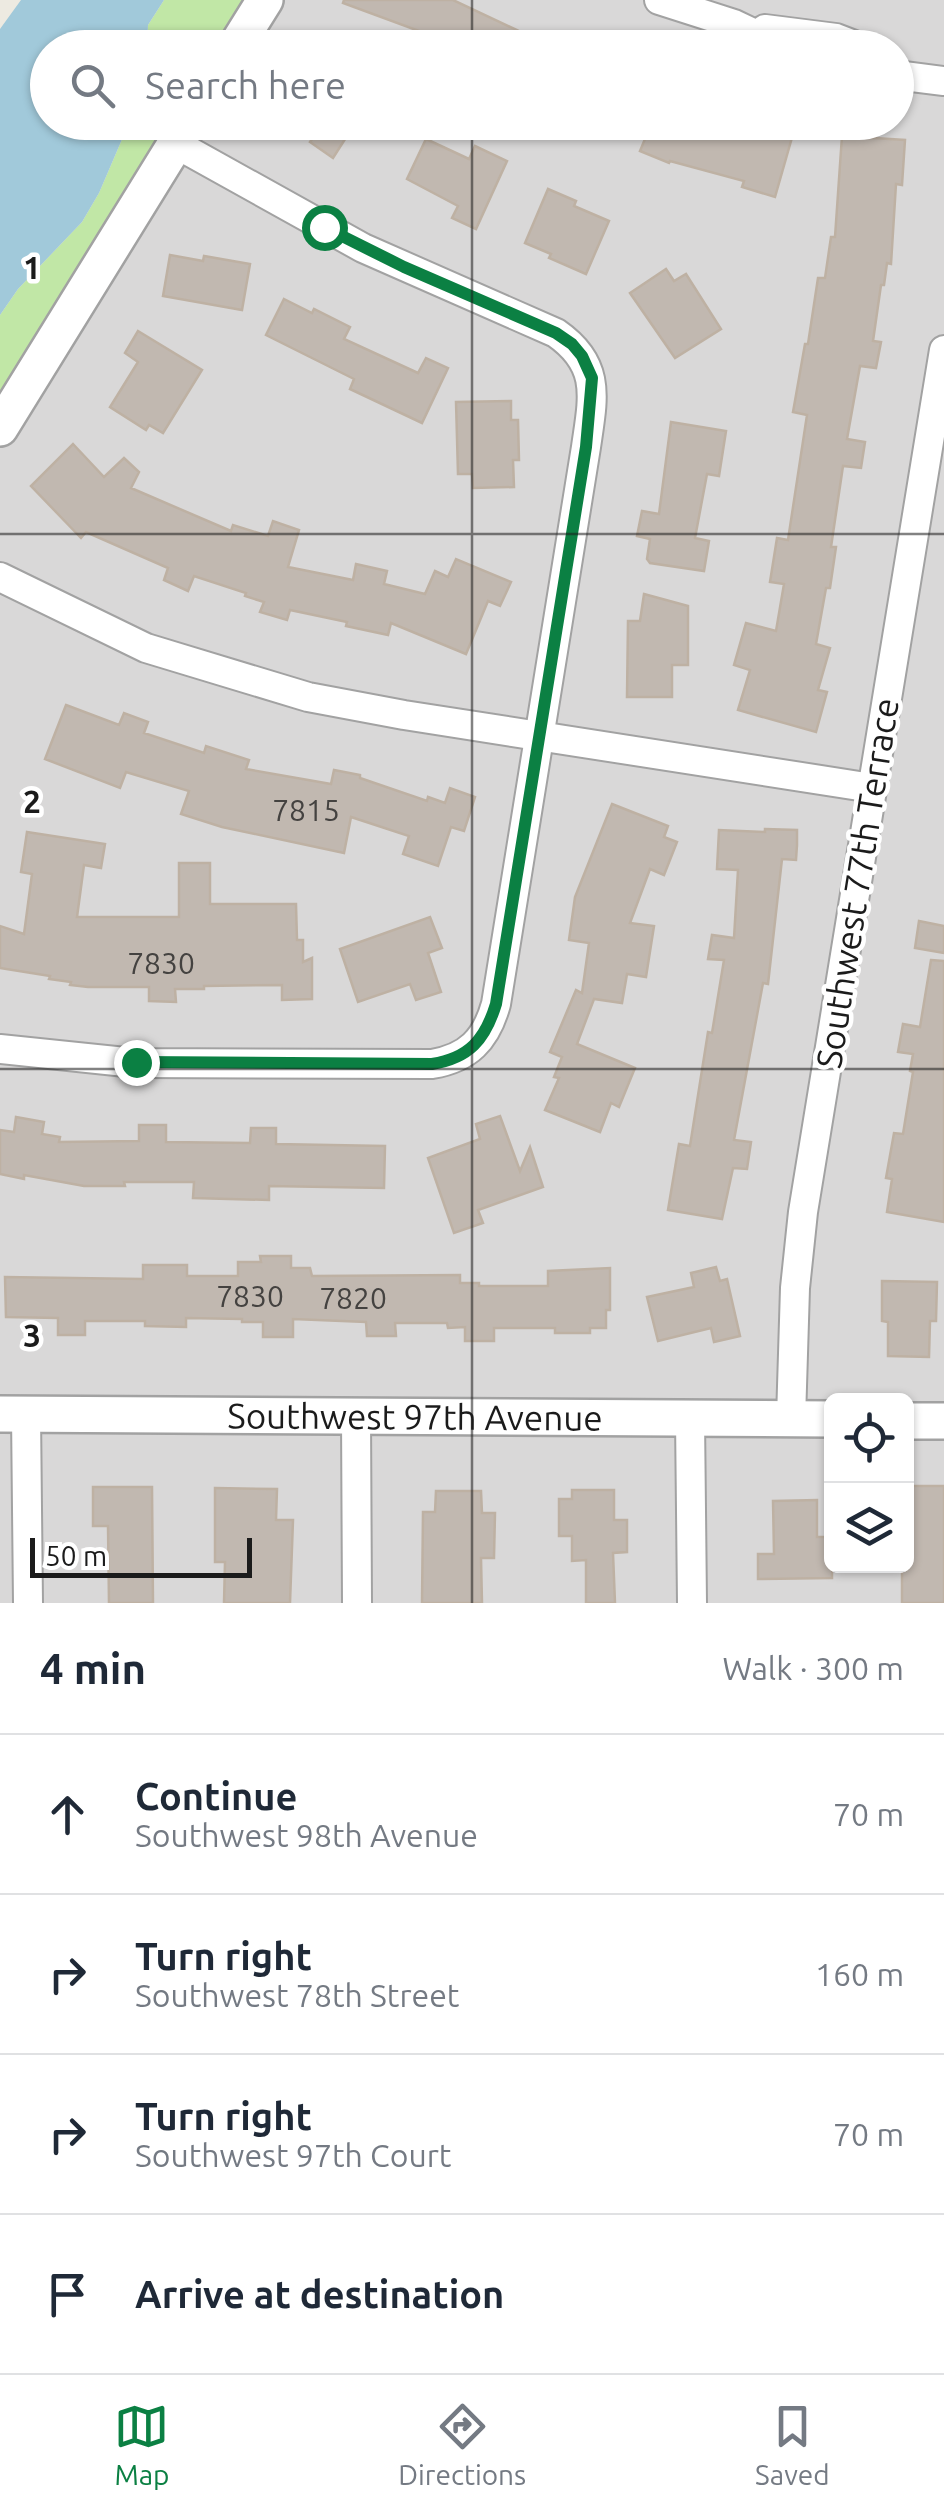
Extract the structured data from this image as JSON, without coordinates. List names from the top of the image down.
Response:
{
  "streets": {
    "street": ["Southwest 77th Terrace", "Southwest 97th Avenue"]
  },
  "crossings": [
    ["Southwest 77th Terrace", "Southwest 97th Avenue"]
  ],
  "house_numbers": [
    "7815",
    "7830",
    "7830",
    "7820"
  ],
  "scale_bar": "50 m",
  "page": {
    "search": "Search here",
    "scale": "50 m",
    "heading": ["4 min", "Walk · 300 m"],
    "list": [
      ["Continue", "Southwest 98th Avenue", "70 m"],
      ["Turn right", "Southwest 78th Street", "160 m"],
      ["Turn right", "Southwest 97th Court", "70 m"],
      "Arrive at destination"
    ],
    "nav": ["Map", "Directions", "Saved"]
  },
  "grid": {
    "rows": ["1", "2", "3"]
  }
}
